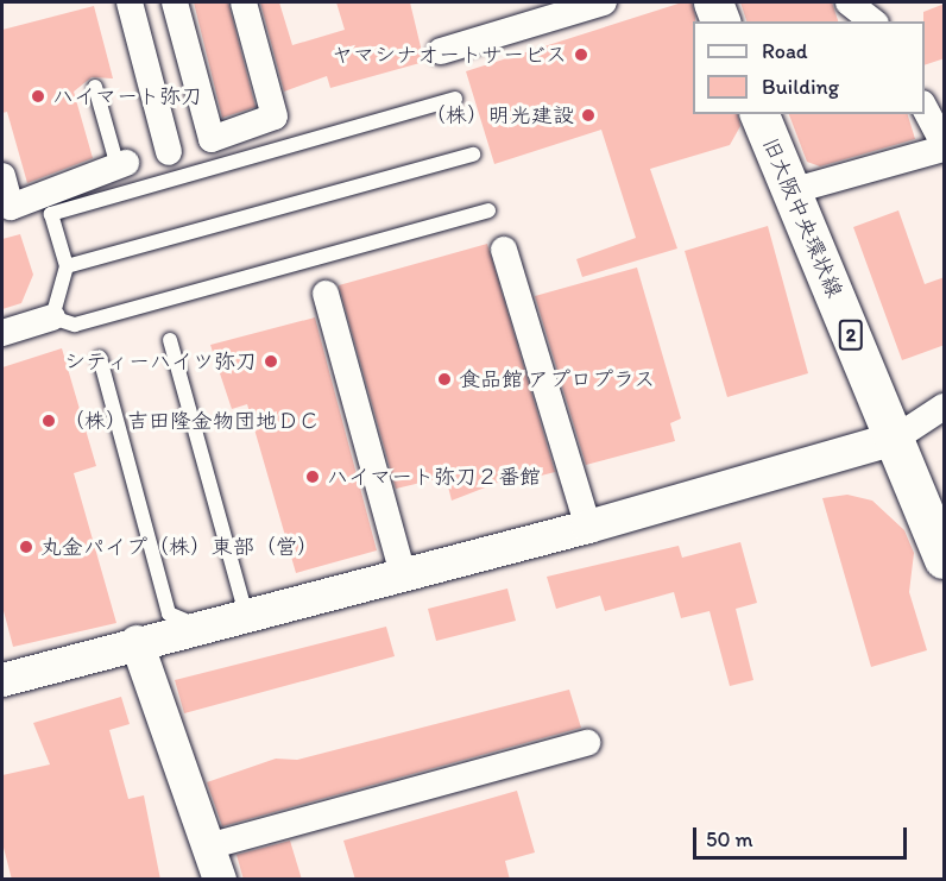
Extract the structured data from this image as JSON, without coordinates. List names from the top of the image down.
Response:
{
  "streets": {
    "main road": ["旧大阪中央環状線", "2"]
  },
  "places": [
    "ヤマシナオートサービス",
    "ハイマート弥刀",
    "（株）明光建設",
    "シティーハイツ弥刀",
    "食品館 アプロプラス",
    "（株）吉田隆金物団地ＤＣ",
    "ハイマート弥刀２番館",
    "丸金パイプ（株）東部（営）"
  ],
  "legend": ["Road", "Building"],
  "scale_bar": "50 m"
}
